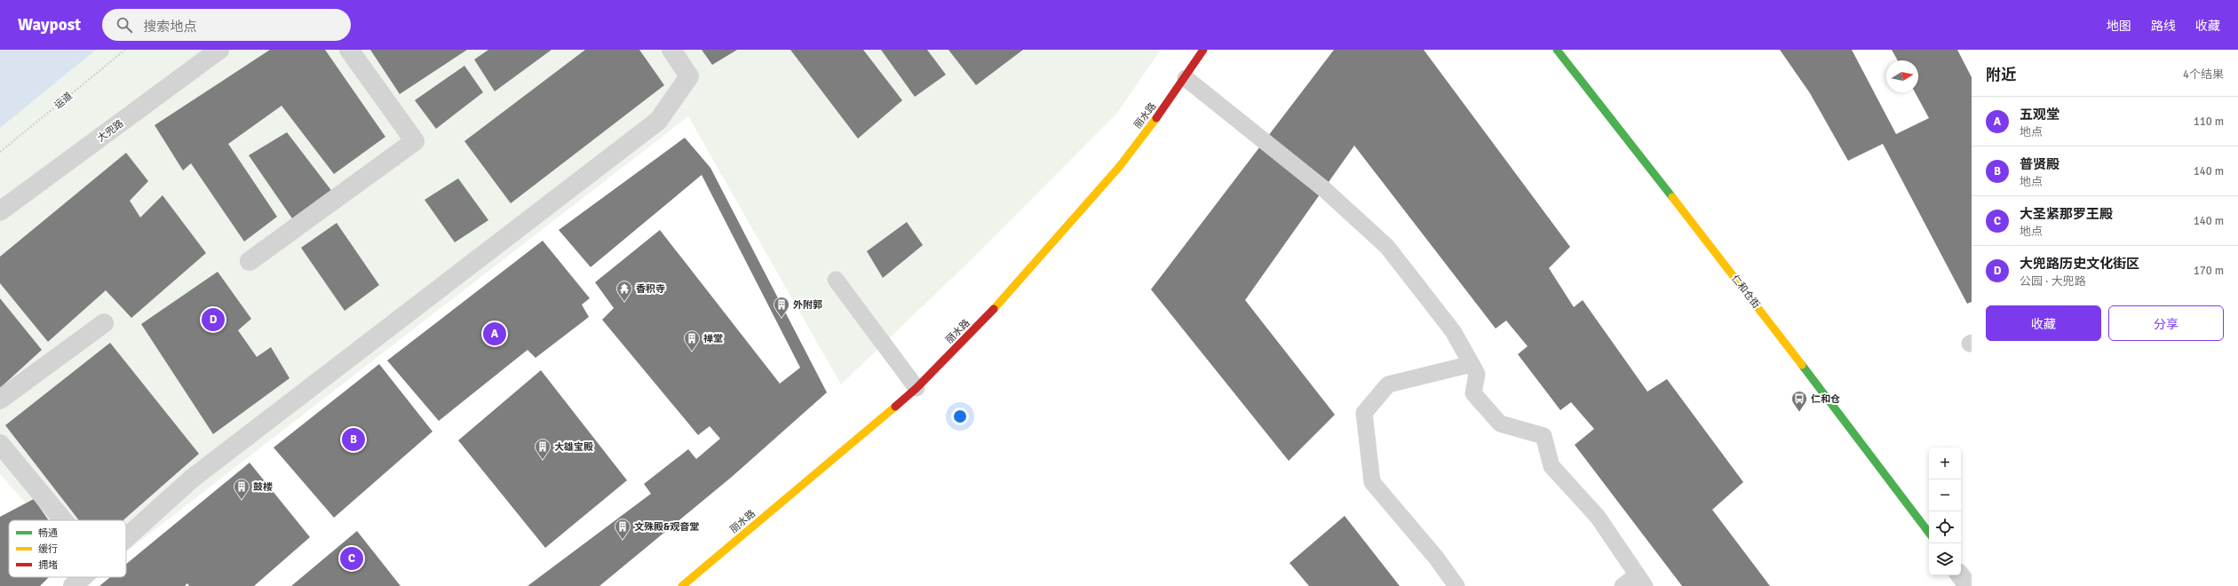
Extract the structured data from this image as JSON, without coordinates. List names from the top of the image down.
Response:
{
  "streets": {
    "street": ["丽水路", "大兜路", "仁和仓街"],
    "path": ["运道"]
  },
  "places": {
    "temple": ["香积寺"],
    "building": [
      "外附郭",
      "禅堂",
      "大雄宝殿",
      "鼓楼",
      "文殊殿&观音堂"
    ],
    "bus stop": ["仁和仓"]
  },
  "legend": ["畅通", "缓行", "拥堵"],
  "north": "right",
  "page": {
    "header": "Waypost",
    "search": "搜索地点",
    "nav": ["地图", "路线", "收藏"],
    "heading": ["附近", "4个结果"],
    "list": [
      {
        "mark": "A",
        "name": "五观堂",
        "note": "地点",
        "value": "110 m"
      },
      {
        "mark": "B",
        "name": "普贤殿",
        "note": "地点",
        "value": "140 m"
      },
      {
        "mark": "C",
        "name": "大圣紧那罗王殿",
        "note": "地点",
        "value": "140 m"
      },
      {
        "mark": "D",
        "name": "大兜路历史文化街区",
        "note": "公园 · 大兜路",
        "value": "170 m"
      }
    ],
    "buttons": ["收藏", "分享"],
    "pins": [
      "D",
      "A",
      "B",
      "C"
    ],
    "map_buttons": ["+", "−"]
  }
}
